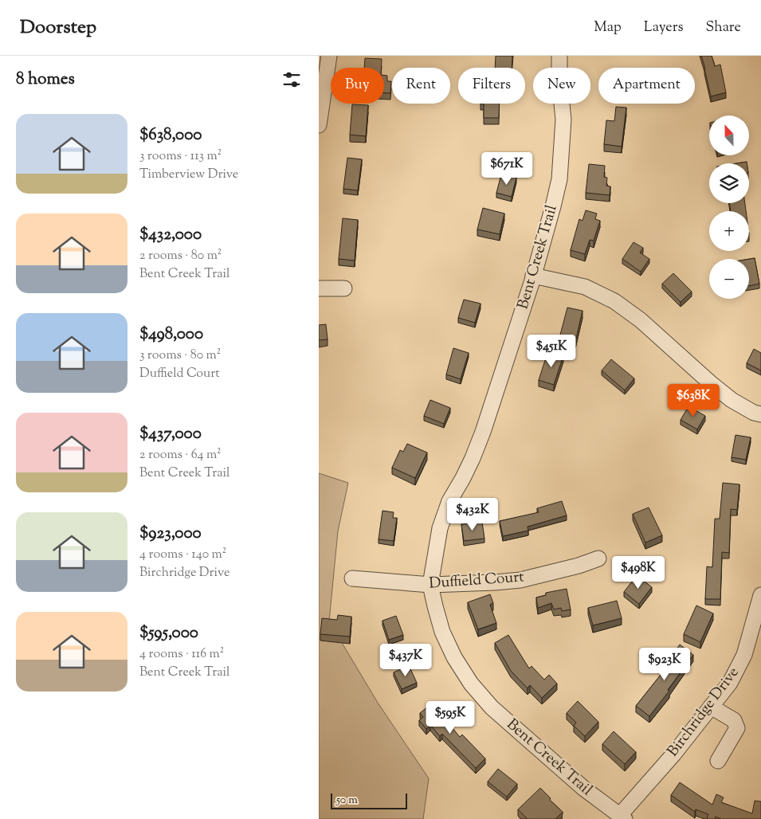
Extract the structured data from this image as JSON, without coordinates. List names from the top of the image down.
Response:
{
  "streets": {
    "street": ["Bent Creek Trail", "Duffield Court", "Birchridge Drive"]
  },
  "crossings": [
    ["Bent Creek Trail", "Duffield Court"],
    ["Bent Creek Trail", "Birchridge Drive"]
  ],
  "scale_bar": "50 m",
  "north": "top",
  "page": {
    "header": "Doorstep",
    "nav": ["Map", "Layers", "Share"],
    "heading": "8 homes",
    "chip": [
      "Buy",
      "Rent",
      "Filters",
      "New",
      "Apartment"
    ],
    "list": [
      {
        "name": "$638,000",
        "note": "3 rooms · 113 m² · Timberview Drive"
      },
      {
        "name": "$432,000",
        "note": "2 rooms · 80 m² · Bent Creek Trail"
      },
      {
        "name": "$498,000",
        "note": "3 rooms · 80 m² · Duffield Court"
      },
      {
        "name": "$437,000",
        "note": "2 rooms · 64 m² · Bent Creek Trail"
      },
      {
        "name": "$923,000",
        "note": "4 rooms · 140 m² · Birchridge Drive"
      },
      {
        "name": "$595,000",
        "note": "4 rooms · 116 m² · Bent Creek Trail"
      }
    ],
    "map_buttons": ["+", "−"],
    "price": [
      "$671K",
      "$451K",
      "$638K",
      "$432K",
      "$498K",
      "$437K",
      "$923K",
      "$595K"
    ],
    "scale": "50 m"
  }
}
